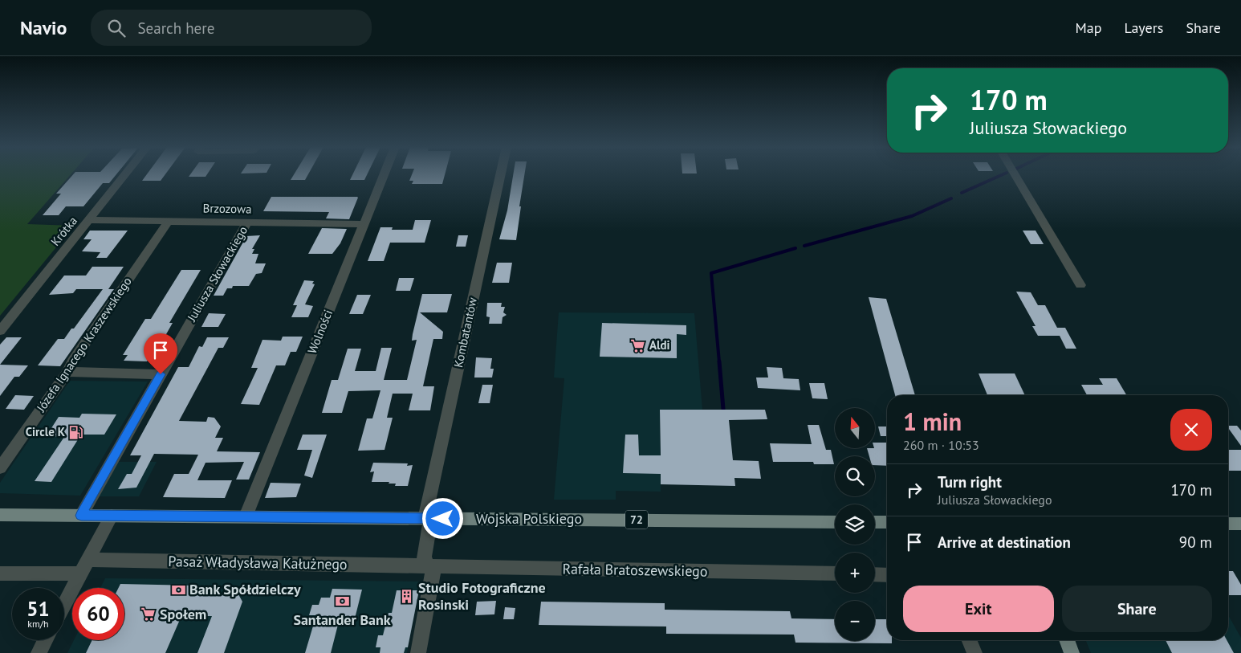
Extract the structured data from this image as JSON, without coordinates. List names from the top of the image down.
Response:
{
  "streets": {
    "main road": ["Wojska Polskiego", "72"],
    "street": [
      "Brzozowa",
      "Krótka",
      "Juliusza Słowackiego",
      "Wolności",
      "Kombatantów",
      "Józefa Ignacego Kraszewskiego",
      "Pasaż Władysława Kałużnego",
      "Rafała Bratoszewskiego"
    ]
  },
  "crossings": [
    ["Brzozowa", "Krótka"],
    ["Brzozowa", "Juliusza Słowackiego"],
    ["Brzozowa", "Wolności"],
    ["Brzozowa", "Józefa Ignacego Kraszewskiego"],
    ["Juliusza Słowackiego", "Wojska Polskiego"],
    ["Wolności", "Wojska Polskiego"],
    ["Kombatantów", "Wojska Polskiego"],
    ["Kombatantów", "Pasaż Władysława Kałużnego"],
    ["Kombatantów", "Rafała Bratoszewskiego"],
    ["Pasaż Władysława Kałużnego", "Rafała Bratoszewskiego"]
  ],
  "places": {
    "supermarket": ["Aldi", "Społem"],
    "fuel station": ["Circle K"],
    "bank": ["Bank Spółdzielczy", "Santander Bank"],
    "building": ["Studio Fotograficzne Rosinski"]
  },
  "north": "top",
  "page": {
    "header": "Navio",
    "search": "Search here",
    "nav": ["Map", "Layers", "Share"],
    "turn": ["170 m", "Juliusza Słowackiego"],
    "heading": ["1 min", "260 m · 10:53"],
    "map_buttons": ["+", "−"],
    "list": [
      {
        "name": "Turn right",
        "note": "Juliusza Słowackiego",
        "value": "170 m"
      },
      {
        "name": "Arrive at destination",
        "value": "90 m"
      }
    ],
    "buttons": ["Exit", "Share"],
    "speed": "51 km/h",
    "limit": "60"
  }
}
